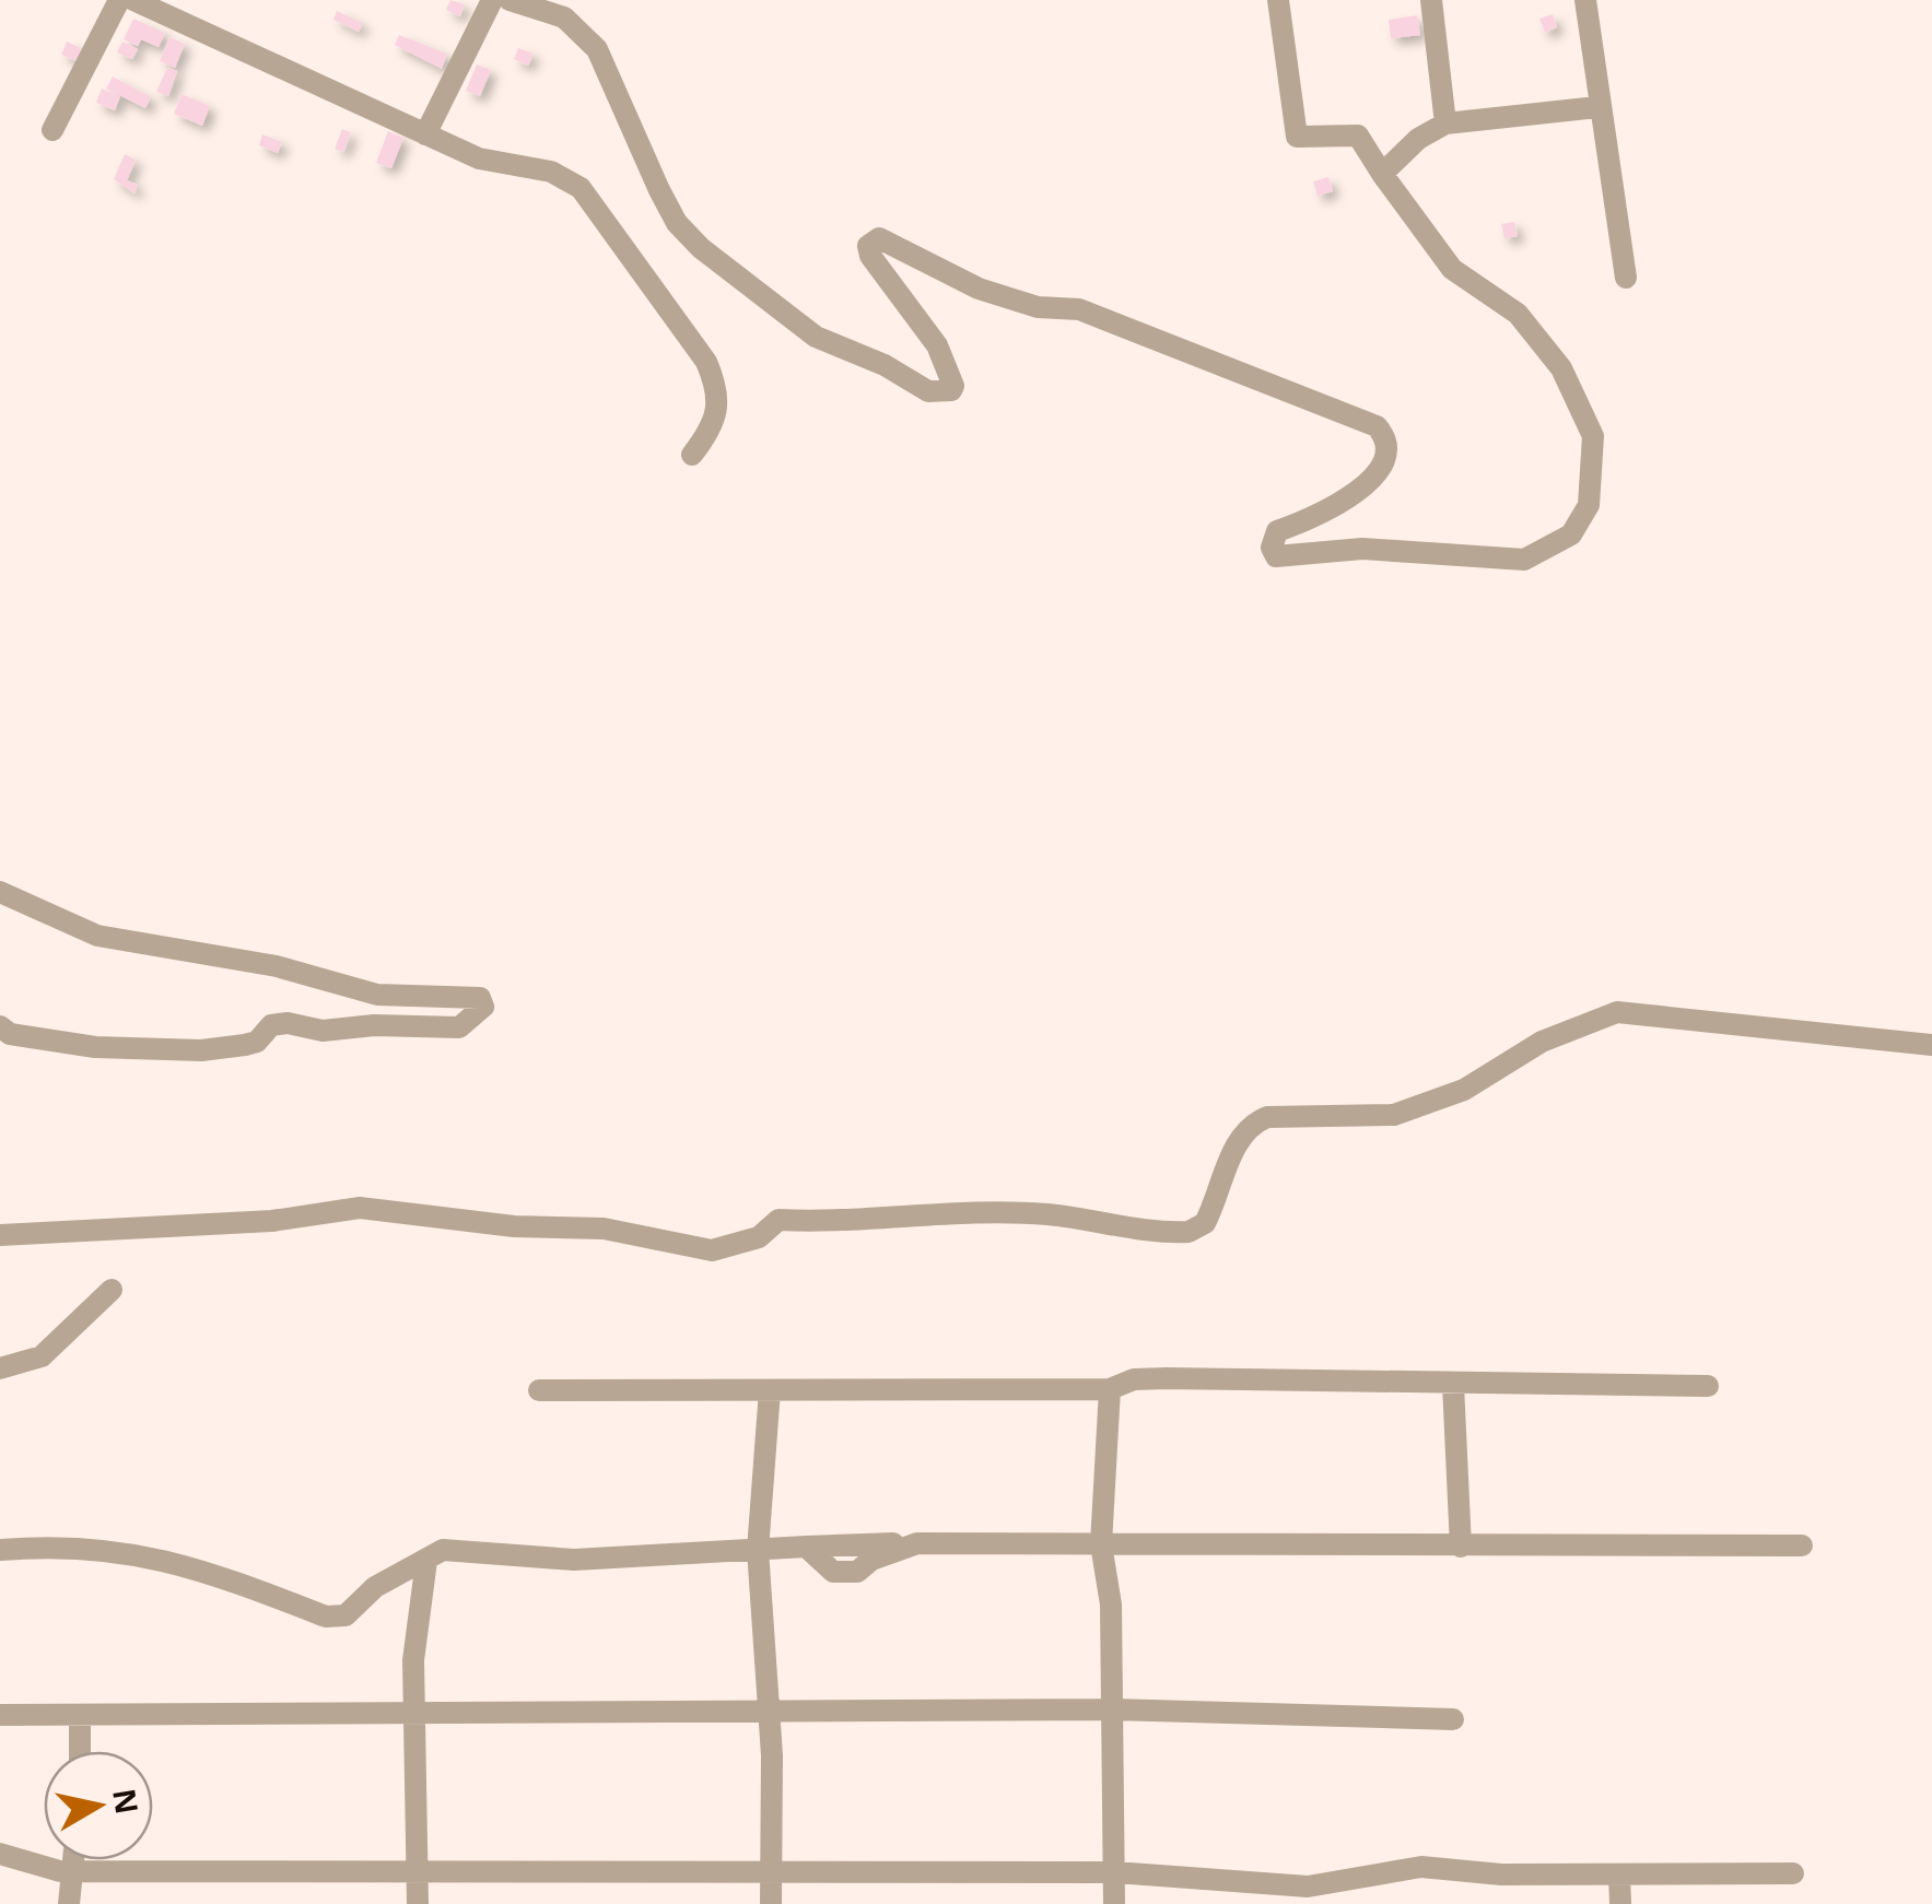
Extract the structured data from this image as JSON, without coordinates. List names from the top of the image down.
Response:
{
  "north": "right"
}
